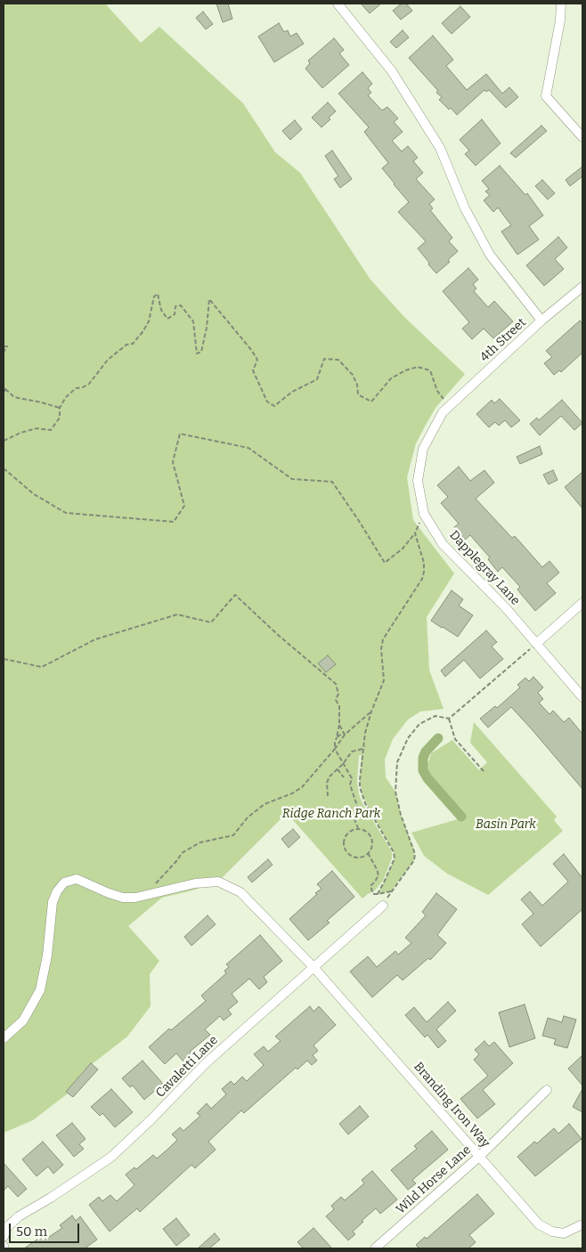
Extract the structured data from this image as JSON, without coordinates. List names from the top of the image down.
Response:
{
  "streets": {
    "street": [
      "4th Street",
      "Dapplegray Lane",
      "Cavaletti Lane",
      "Branding Iron Way",
      "Wild Horse Lane"
    ]
  },
  "crossings": [
    ["4th Street", "Dapplegray Lane"],
    ["Cavaletti Lane", "Branding Iron Way"],
    ["Branding Iron Way", "Wild Horse Lane"]
  ],
  "parks": ["Ridge Ranch Park", "Basin Park"],
  "scale_bar": "50 m"
}
